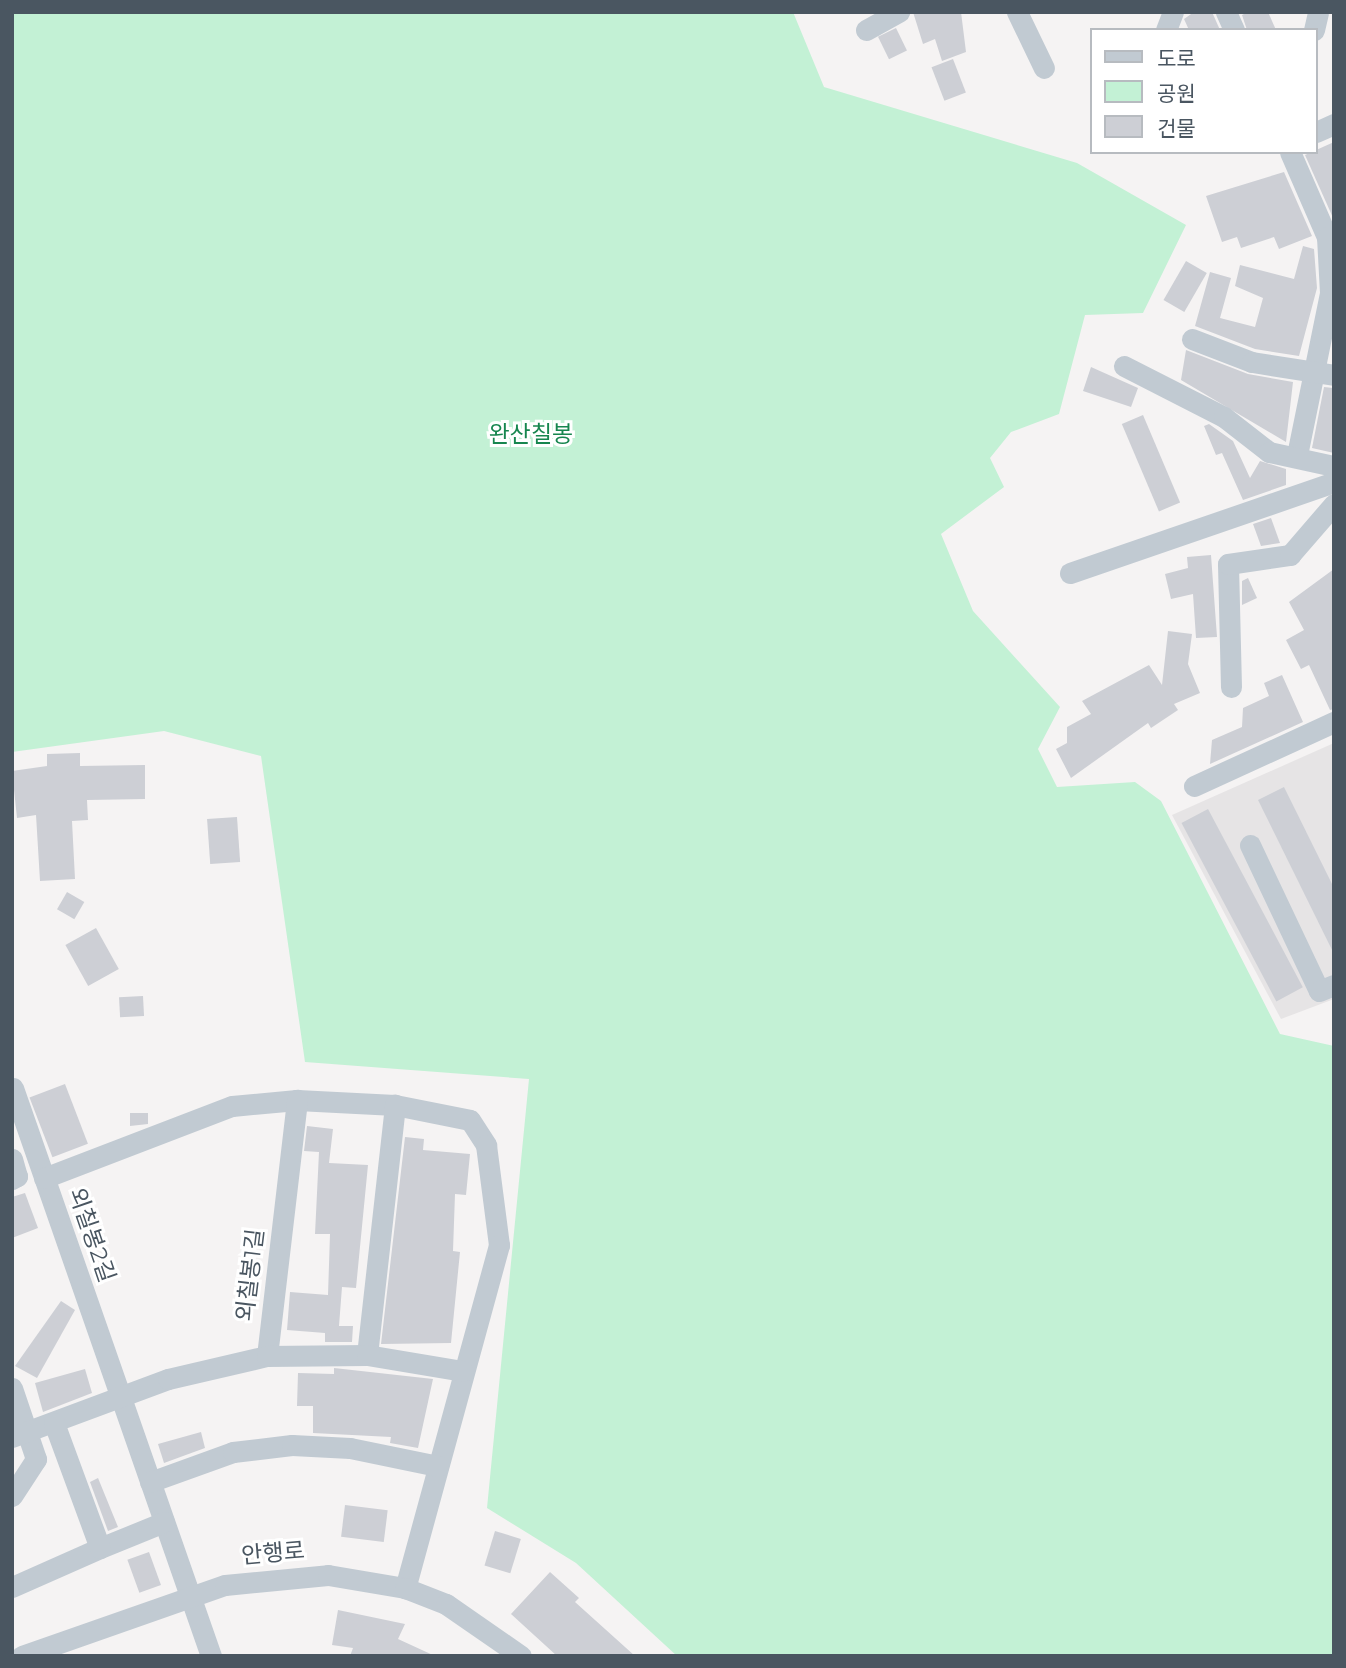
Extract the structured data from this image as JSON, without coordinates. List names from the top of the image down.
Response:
{
  "streets": {
    "street": ["외칠봉2길", "외칠봉1길", "안행로"]
  },
  "crossings": [
    ["외칠봉2길", "안행로"]
  ],
  "parks": ["완산칠봉"],
  "legend": ["도로", "공원", "건물"]
}
